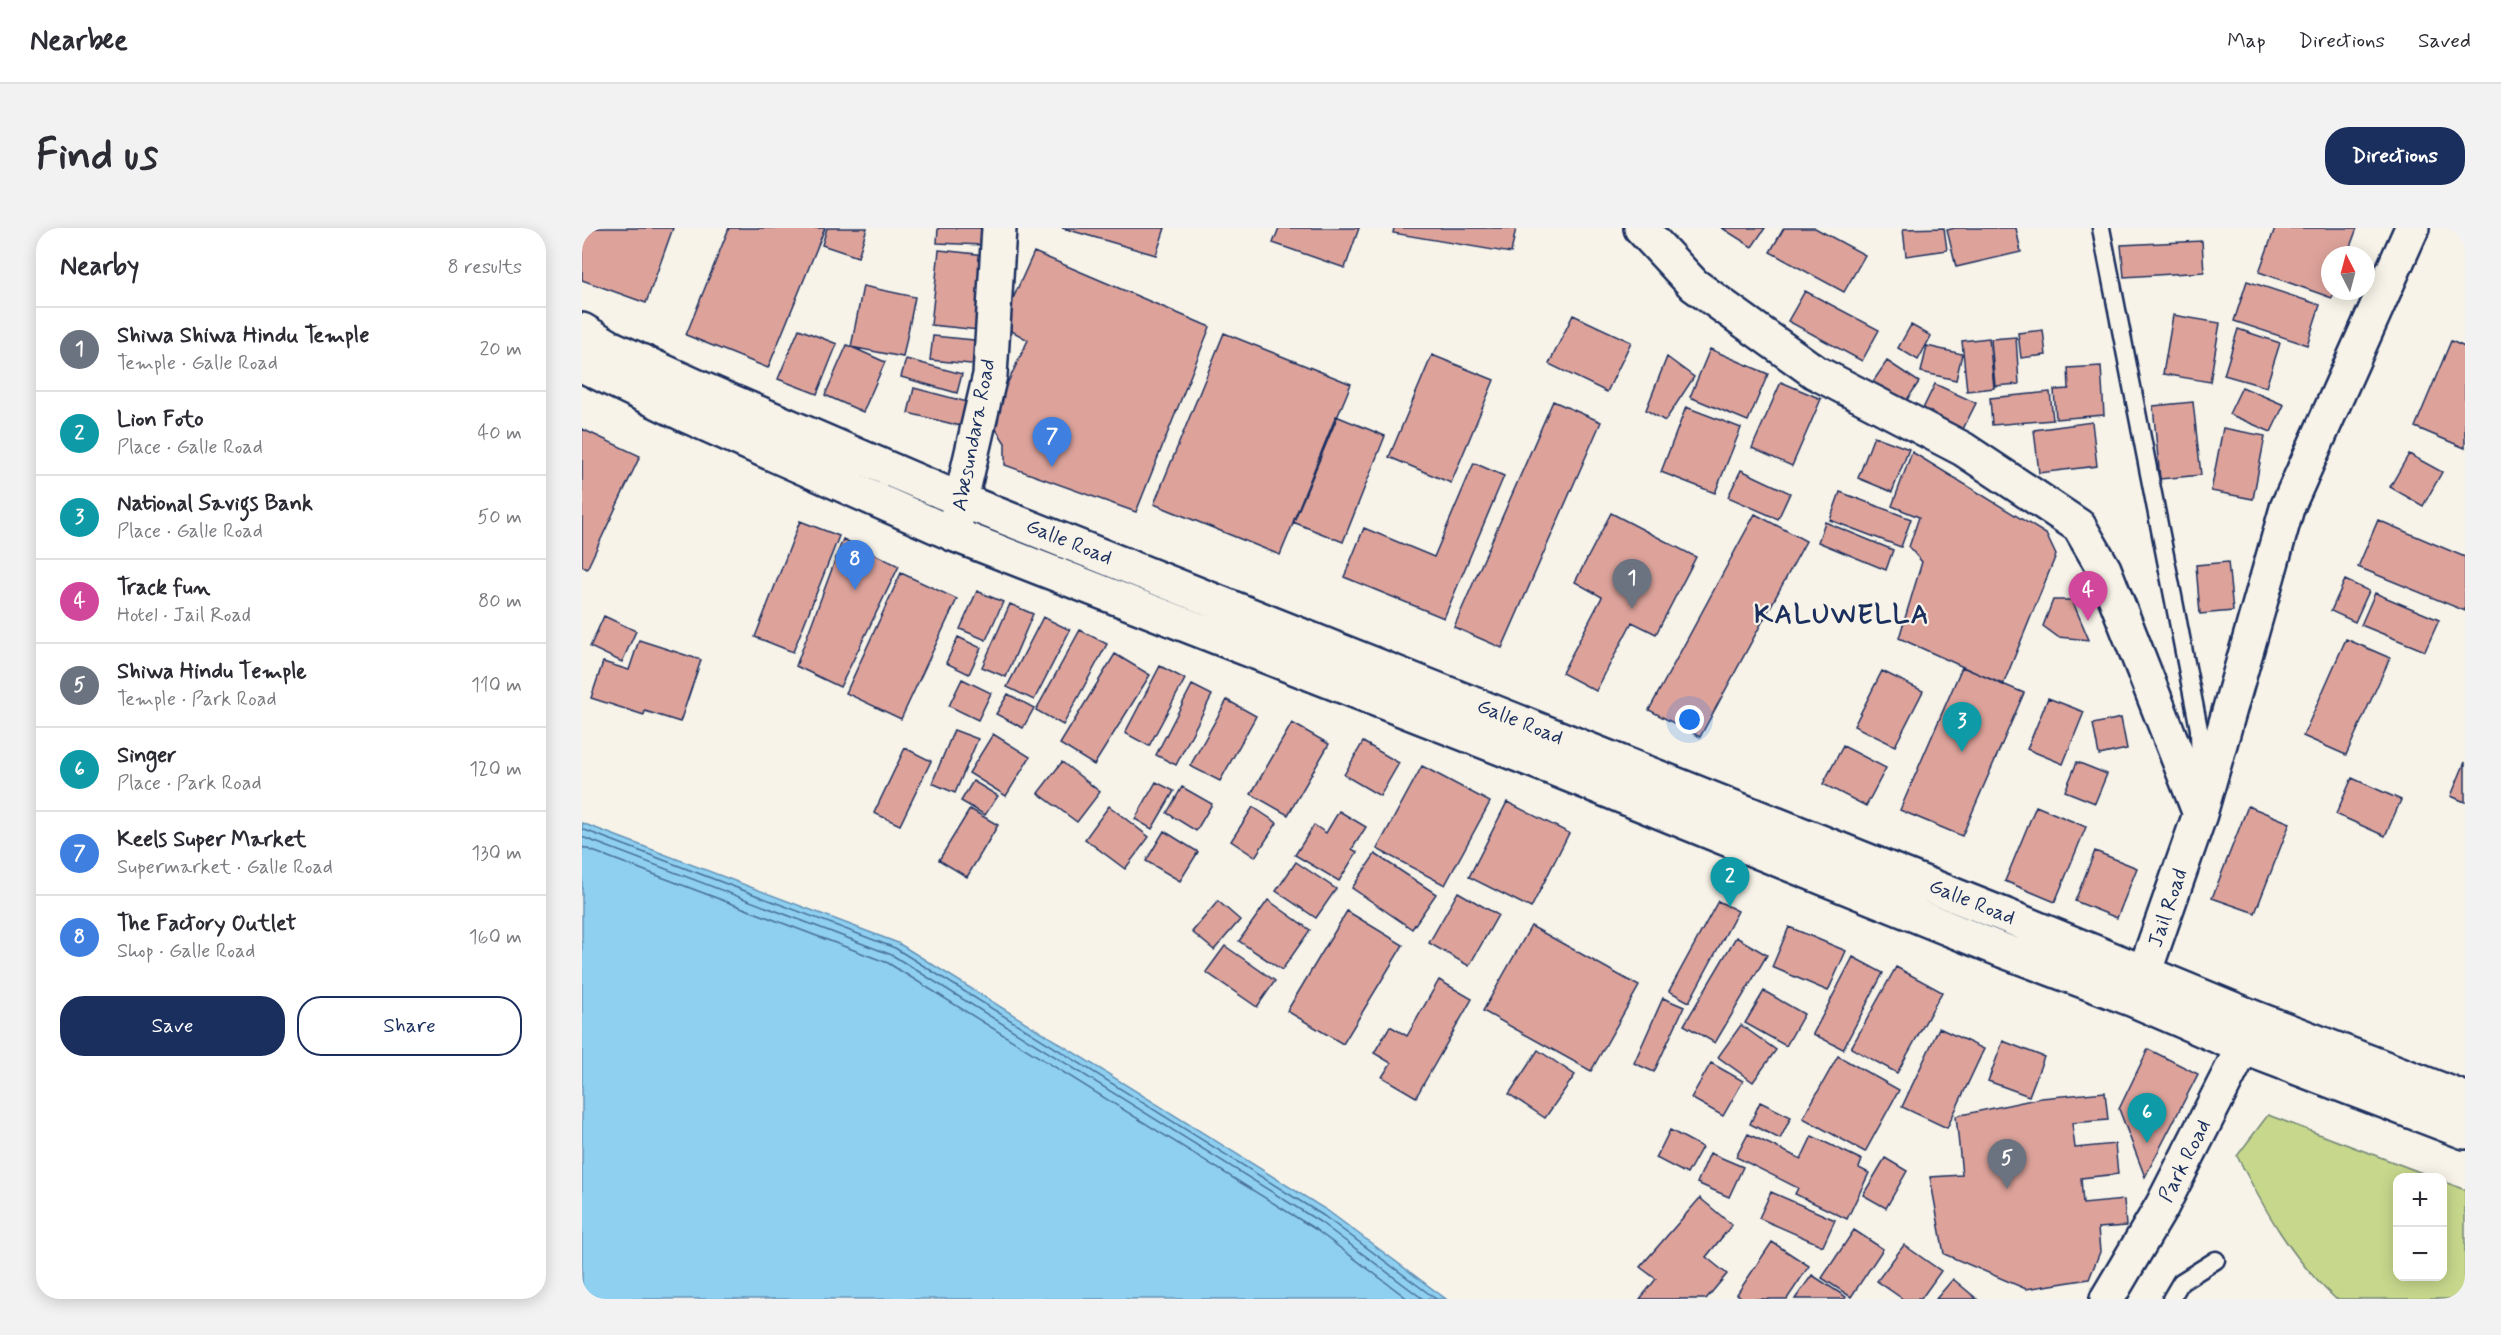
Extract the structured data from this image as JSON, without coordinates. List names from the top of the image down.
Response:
{
  "streets": {
    "main road": [
      "Abesundara Road",
      "Galle Road",
      "Jail Road",
      "Park Road"
    ]
  },
  "crossings": [
    ["Abesundara Road", "Galle Road"],
    ["Galle Road", "Jail Road"],
    ["Galle Road", "Park Road"]
  ],
  "districts": ["KALUWELLA"],
  "north": "top",
  "page": {
    "header": "Nearbee",
    "nav": ["Map", "Directions", "Saved"],
    "buttons": [
      "Directions",
      ["Save", "Share"]
    ],
    "title": "Find us",
    "heading": ["Nearby", "8 results"],
    "list": [
      {
        "mark": "1",
        "name": "Shiwa Shiwa Hindu Temple",
        "note": "Temple · Galle Road",
        "value": "20 m"
      },
      {
        "mark": "2",
        "name": "Lion Foto",
        "note": "Place · Galle Road",
        "value": "40 m"
      },
      {
        "mark": "3",
        "name": "National Savigs Bank",
        "note": "Place · Galle Road",
        "value": "50 m"
      },
      {
        "mark": "4",
        "name": "Track fun",
        "note": "Hotel · Jail Road",
        "value": "80 m"
      },
      {
        "mark": "5",
        "name": "Shiwa Hindu Temple",
        "note": "Temple · Park Road",
        "value": "110 m"
      },
      {
        "mark": "6",
        "name": "Singer",
        "note": "Place · Park Road",
        "value": "120 m"
      },
      {
        "mark": "7",
        "name": "Keels Super Market",
        "note": "Supermarket · Galle Road",
        "value": "130 m"
      },
      {
        "mark": "8",
        "name": "The Factory Outlet",
        "note": "Shop · Galle Road",
        "value": "160 m"
      }
    ],
    "pins": [
      "7",
      "8",
      "1",
      "4",
      "3",
      "2",
      "6",
      "5"
    ],
    "map_buttons": ["+", "−"]
  }
}
